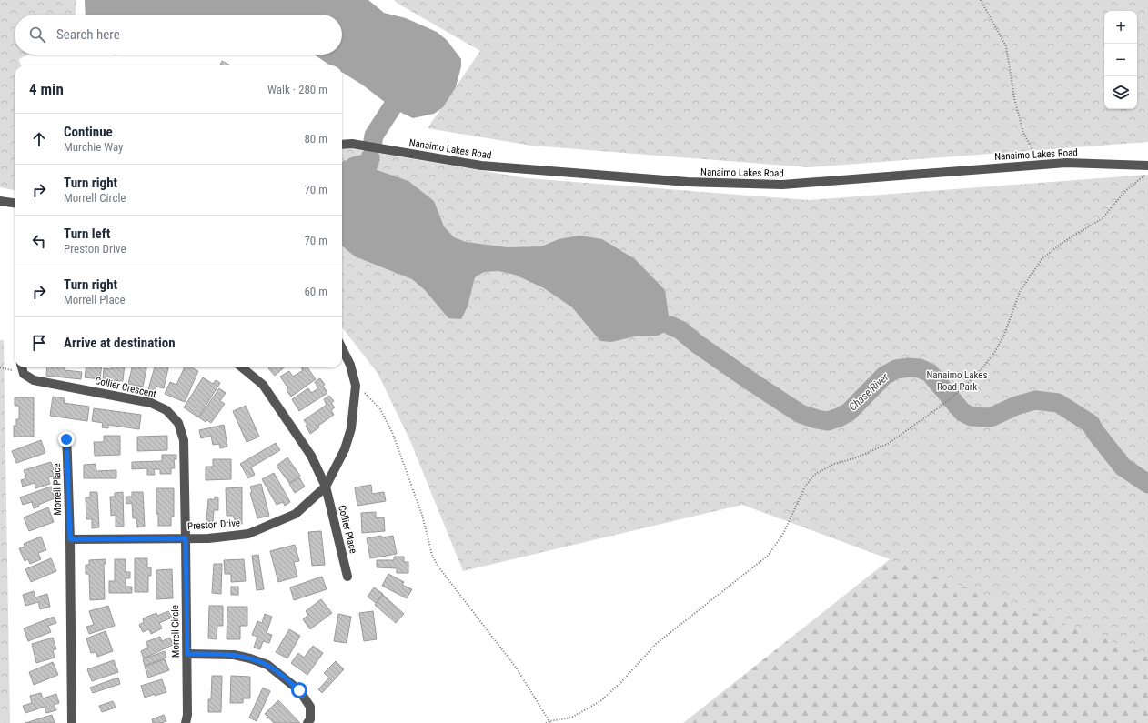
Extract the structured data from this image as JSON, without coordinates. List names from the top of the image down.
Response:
{
  "streets": {
    "street": [
      "Nanaimo Lakes Road",
      "Collier Crescent",
      "Morrell Place",
      "Preston Drive",
      "Collier Place",
      "Morrell Circle"
    ]
  },
  "crossings": [
    ["Collier Crescent", "Preston Drive"],
    ["Collier Crescent", "Morrell Circle"],
    ["Morrell Place", "Preston Drive"],
    ["Preston Drive", "Collier Place"],
    ["Preston Drive", "Morrell Circle"]
  ],
  "water": ["Chase River"],
  "parks": ["Nanaimo Lakes Road Park"],
  "page": {
    "map_buttons": ["+", "−"],
    "search": "Search here",
    "heading": ["4 min", "Walk · 280 m"],
    "list": [
      ["Continue", "Murchie Way", "80 m"],
      ["Turn right", "Morrell Circle", "70 m"],
      ["Turn left", "Preston Drive", "70 m"],
      ["Turn right", "Morrell Place", "60 m"],
      "Arrive at destination"
    ]
  }
}
